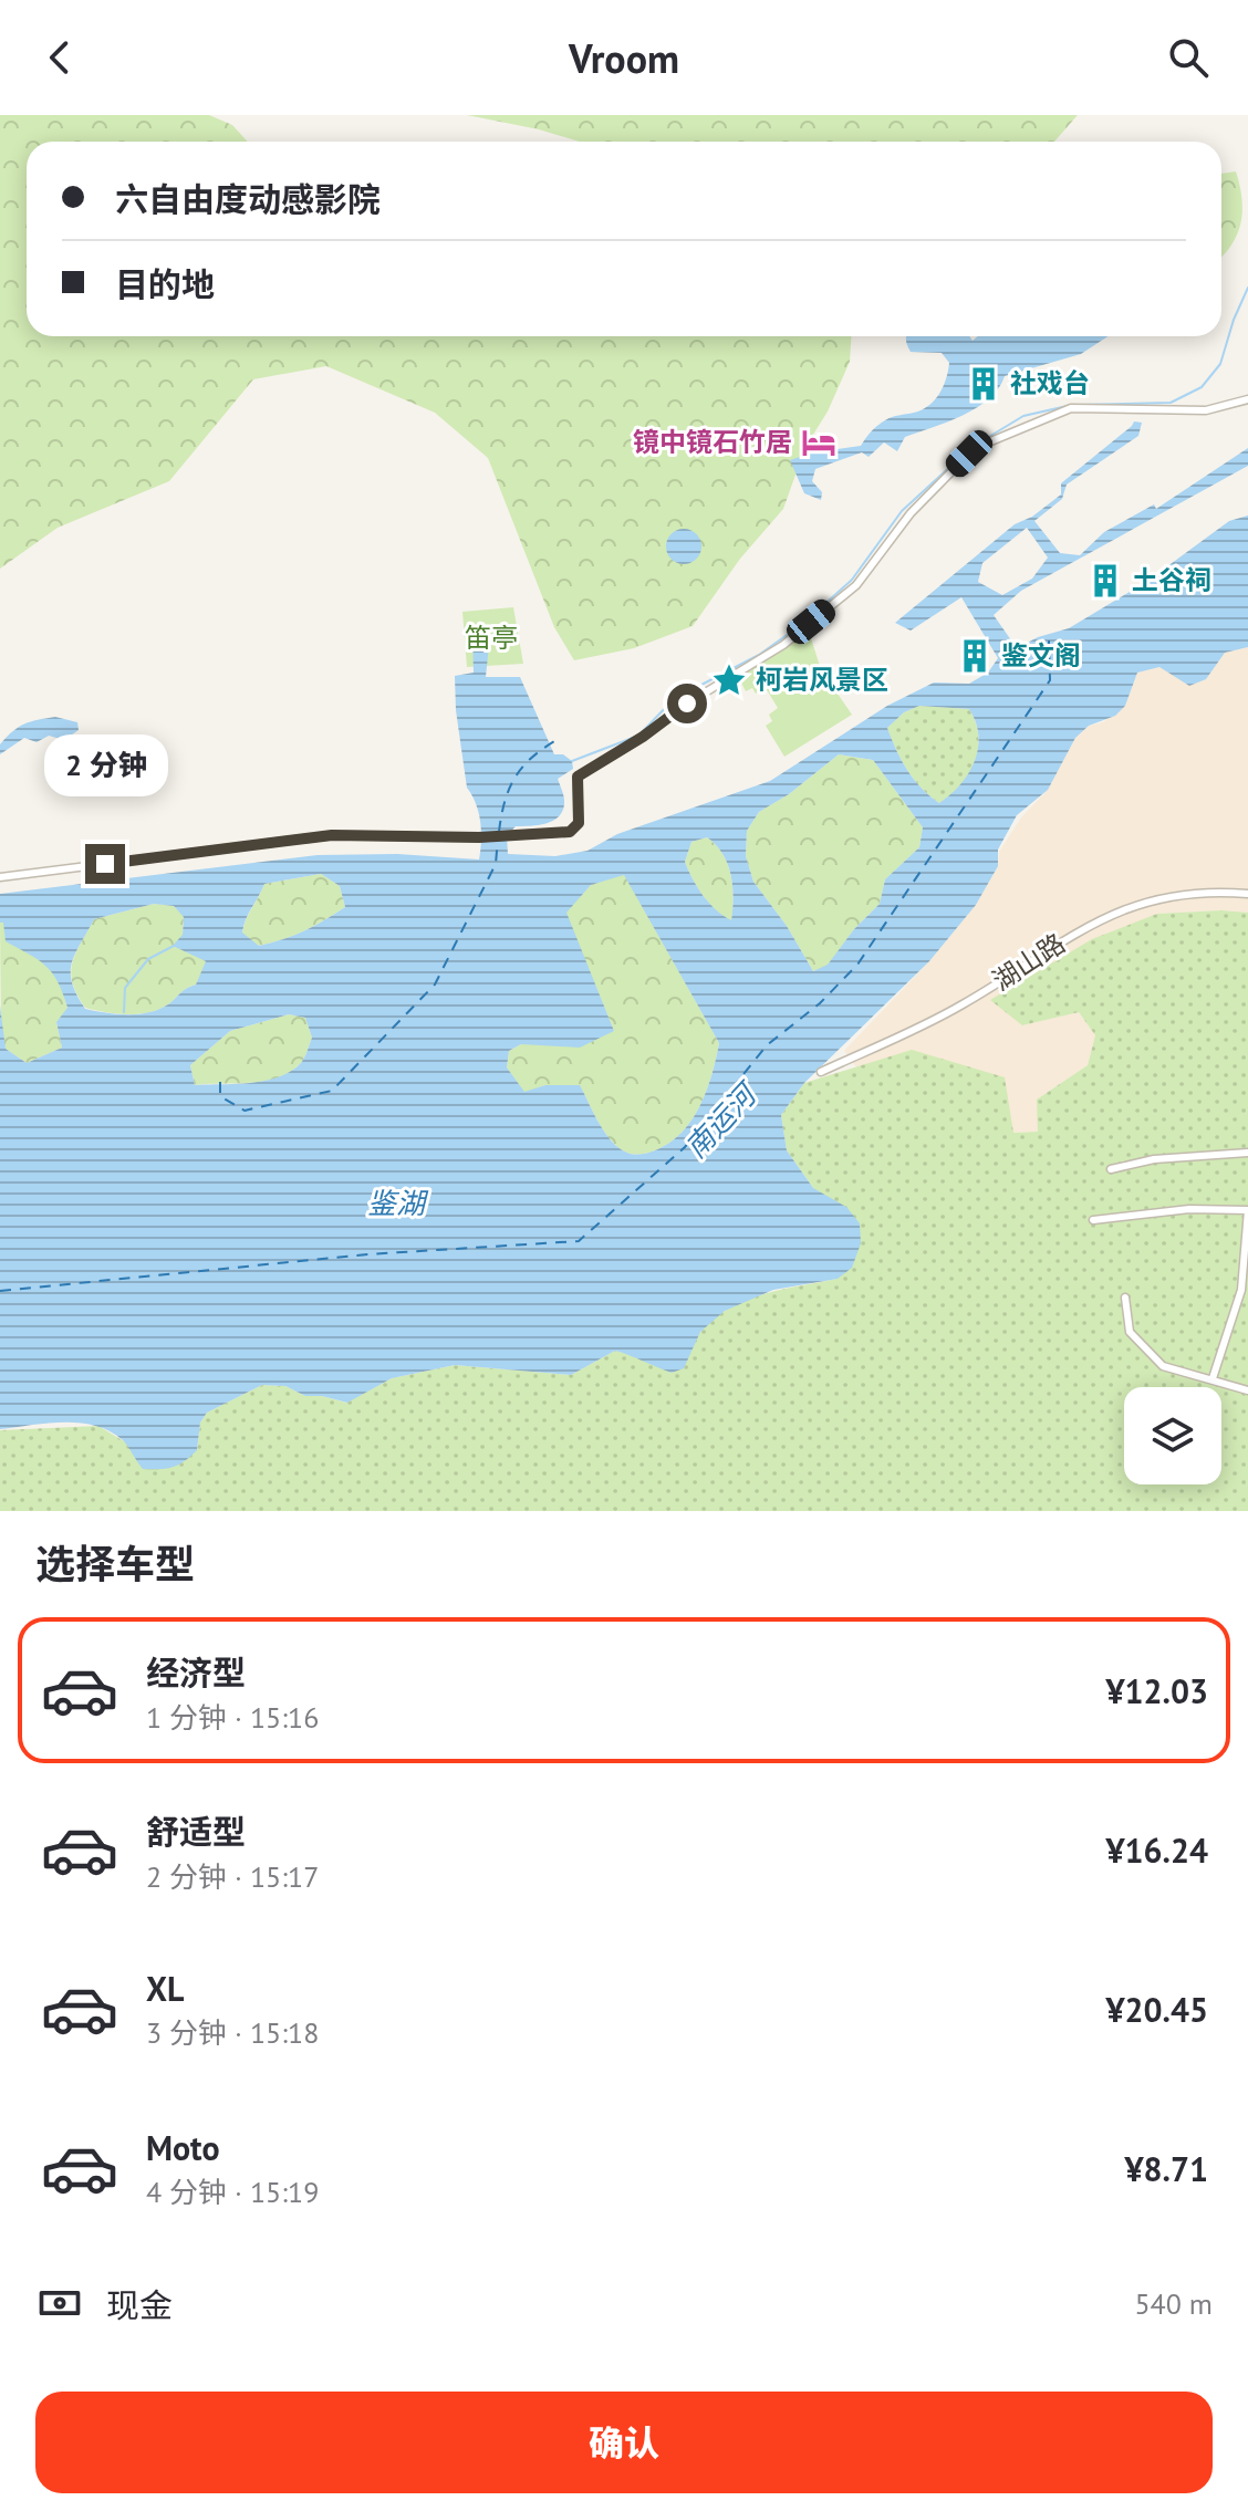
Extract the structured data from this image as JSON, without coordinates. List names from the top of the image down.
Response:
{
  "streets": {
    "street": ["湖山路"]
  },
  "water": ["南运河", "鉴湖"],
  "parks": ["笛亭"],
  "places": {
    "building": ["社戏台", "土谷祠", "鉴文阁"],
    "hotel": ["镜中镜石竹居"],
    "place": ["柯岩风景区"]
  },
  "page": {
    "header": "Vroom",
    "banner": ["六自由度动感影院", "目的地"],
    "bubble": "2 分钟",
    "heading": "选择车型",
    "list": [
      {
        "name": "经济型",
        "note": "1 分钟 · 15:16",
        "value": "¥12.03"
      },
      {
        "name": "舒适型",
        "note": "2 分钟 · 15:17",
        "value": "¥16.24"
      },
      {
        "name": "XL",
        "note": "3 分钟 · 15:18",
        "value": "¥20.45"
      },
      {
        "name": "Moto",
        "note": "4 分钟 · 15:19",
        "value": "¥8.71"
      }
    ],
    "pay": ["现金", "540 m"],
    "buttons": "确认"
  }
}
